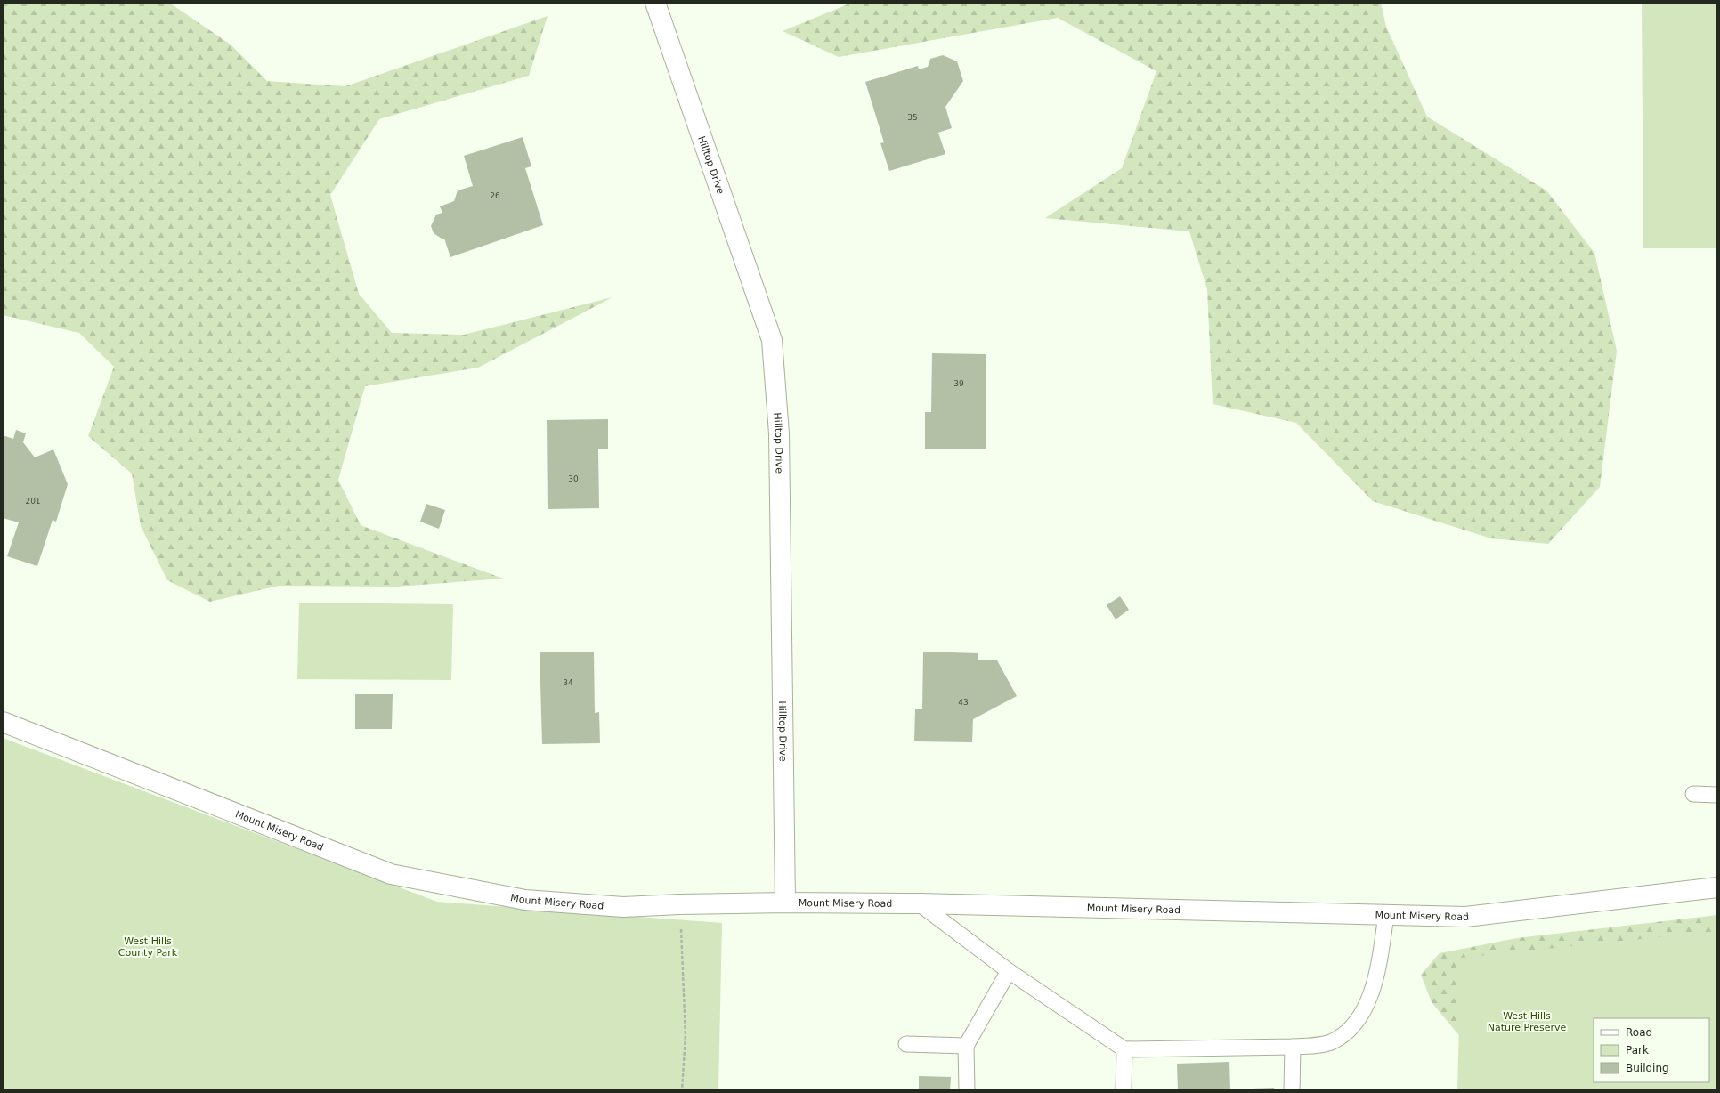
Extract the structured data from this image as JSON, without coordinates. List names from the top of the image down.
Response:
{
  "streets": {
    "street": ["Hilltop Drive", "Mount Misery Road"]
  },
  "crossings": [
    ["Hilltop Drive", "Mount Misery Road"]
  ],
  "parks": ["West Hills County Park", "West Hills Nature Preserve"],
  "house_numbers": [
    "35",
    "26",
    "39",
    "30",
    "201",
    "34",
    "43"
  ],
  "legend": ["Road", "Park", "Building"]
}
